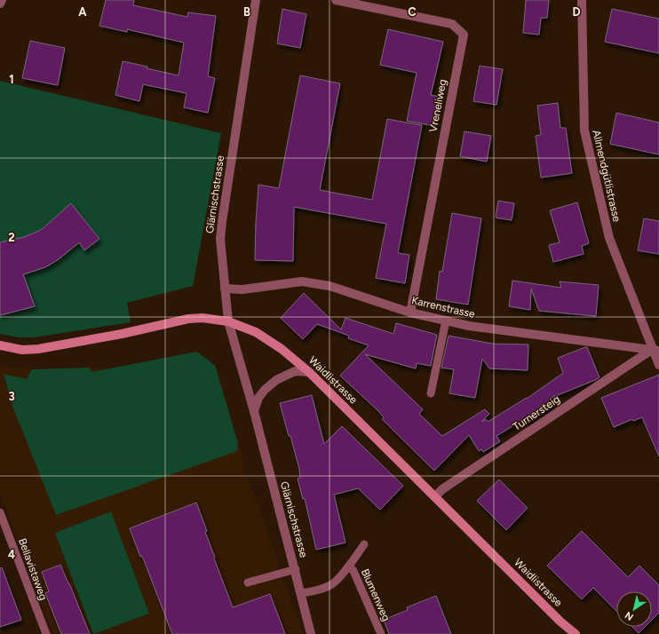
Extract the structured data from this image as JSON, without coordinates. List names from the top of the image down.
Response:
{
  "streets": {
    "main road": ["Waidlistrasse"],
    "street": [
      "Vreneliweg",
      "Allmendgütlistrasse",
      "Glärnischstrasse",
      "Karrenstrasse",
      "Turnersteig"
    ],
    "lane": ["Bellavistaweg", "Blumenweg"]
  },
  "crossings": [
    ["Vreneliweg", "Karrenstrasse"],
    ["Allmendgütlistrasse", "Karrenstrasse"],
    ["Allmendgütlistrasse", "Turnersteig"],
    ["Glärnischstrasse", "Karrenstrasse"],
    ["Glärnischstrasse", "Waidlistrasse"],
    ["Karrenstrasse", "Turnersteig"],
    ["Waidlistrasse", "Turnersteig"]
  ],
  "north": "bottom left",
  "grid": {
    "columns": [
      "A",
      "B",
      "C",
      "D"
    ],
    "rows": [
      "1",
      "2",
      "3",
      "4"
    ]
  }
}
